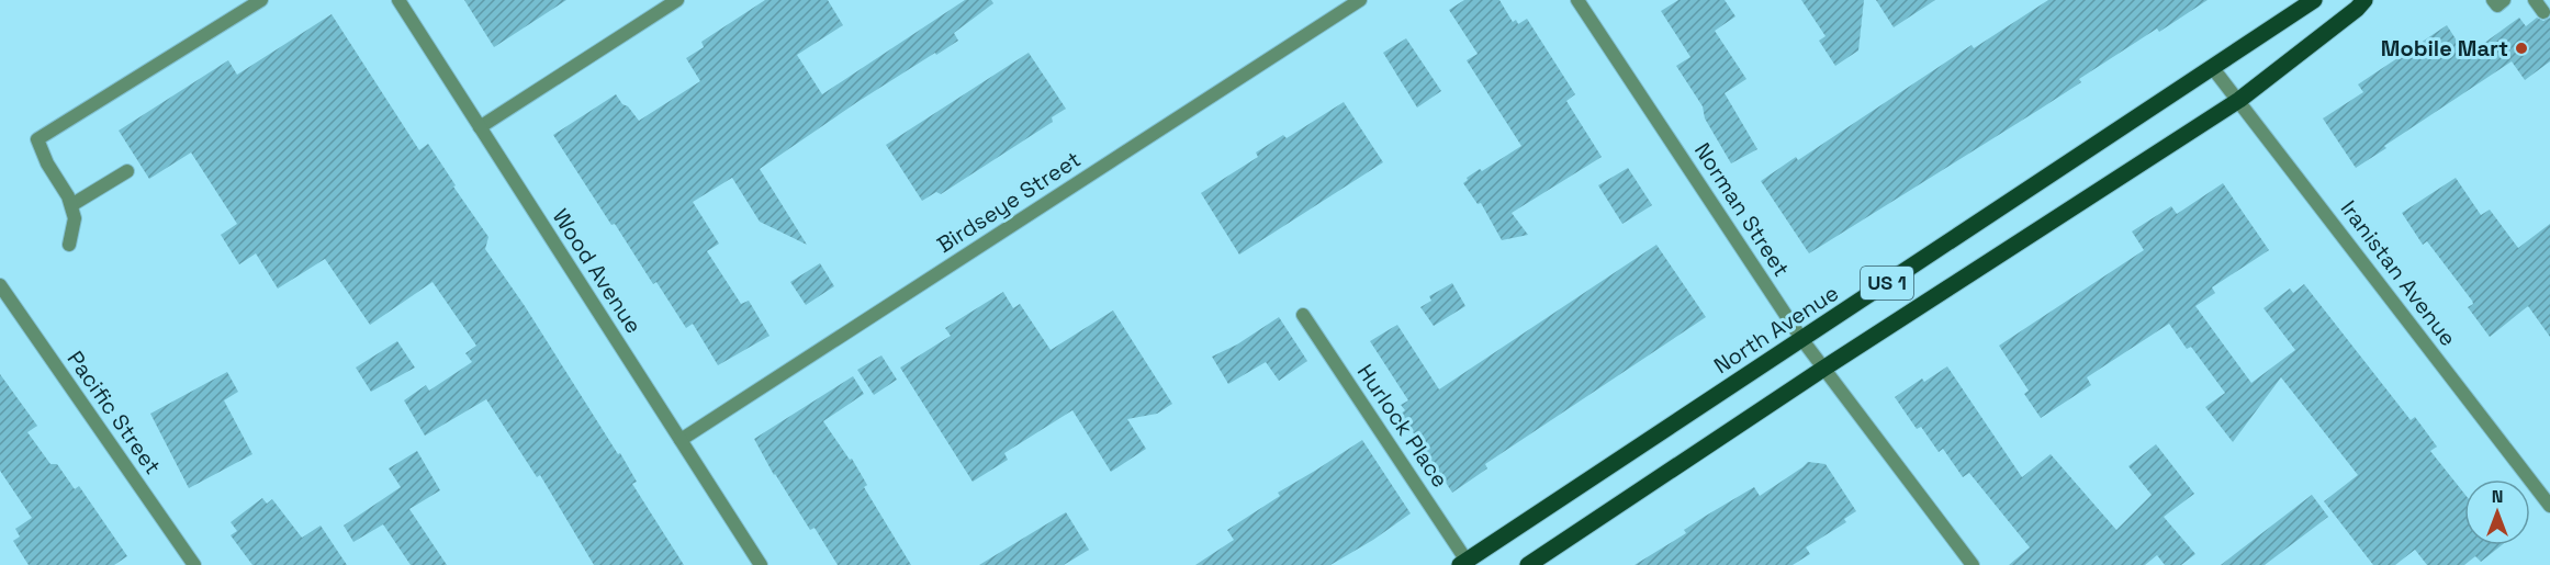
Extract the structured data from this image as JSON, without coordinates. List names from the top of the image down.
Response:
{
  "streets": {
    "main road": ["US 1", "North Avenue"],
    "street": [
      "Birdseye Street",
      "Norman Street",
      "Wood Avenue",
      "Iranistan Avenue",
      "Pacific Street",
      "Hurlock Place"
    ]
  },
  "crossings": [
    ["Birdseye Street", "Wood Avenue"],
    ["Norman Street", "US 1"],
    ["Norman Street", "North Avenue"],
    ["Iranistan Avenue", "US 1"],
    ["Iranistan Avenue", "North Avenue"],
    ["North Avenue", "Hurlock Place"]
  ],
  "places": ["Mobile Mart"],
  "north": "top"
}
